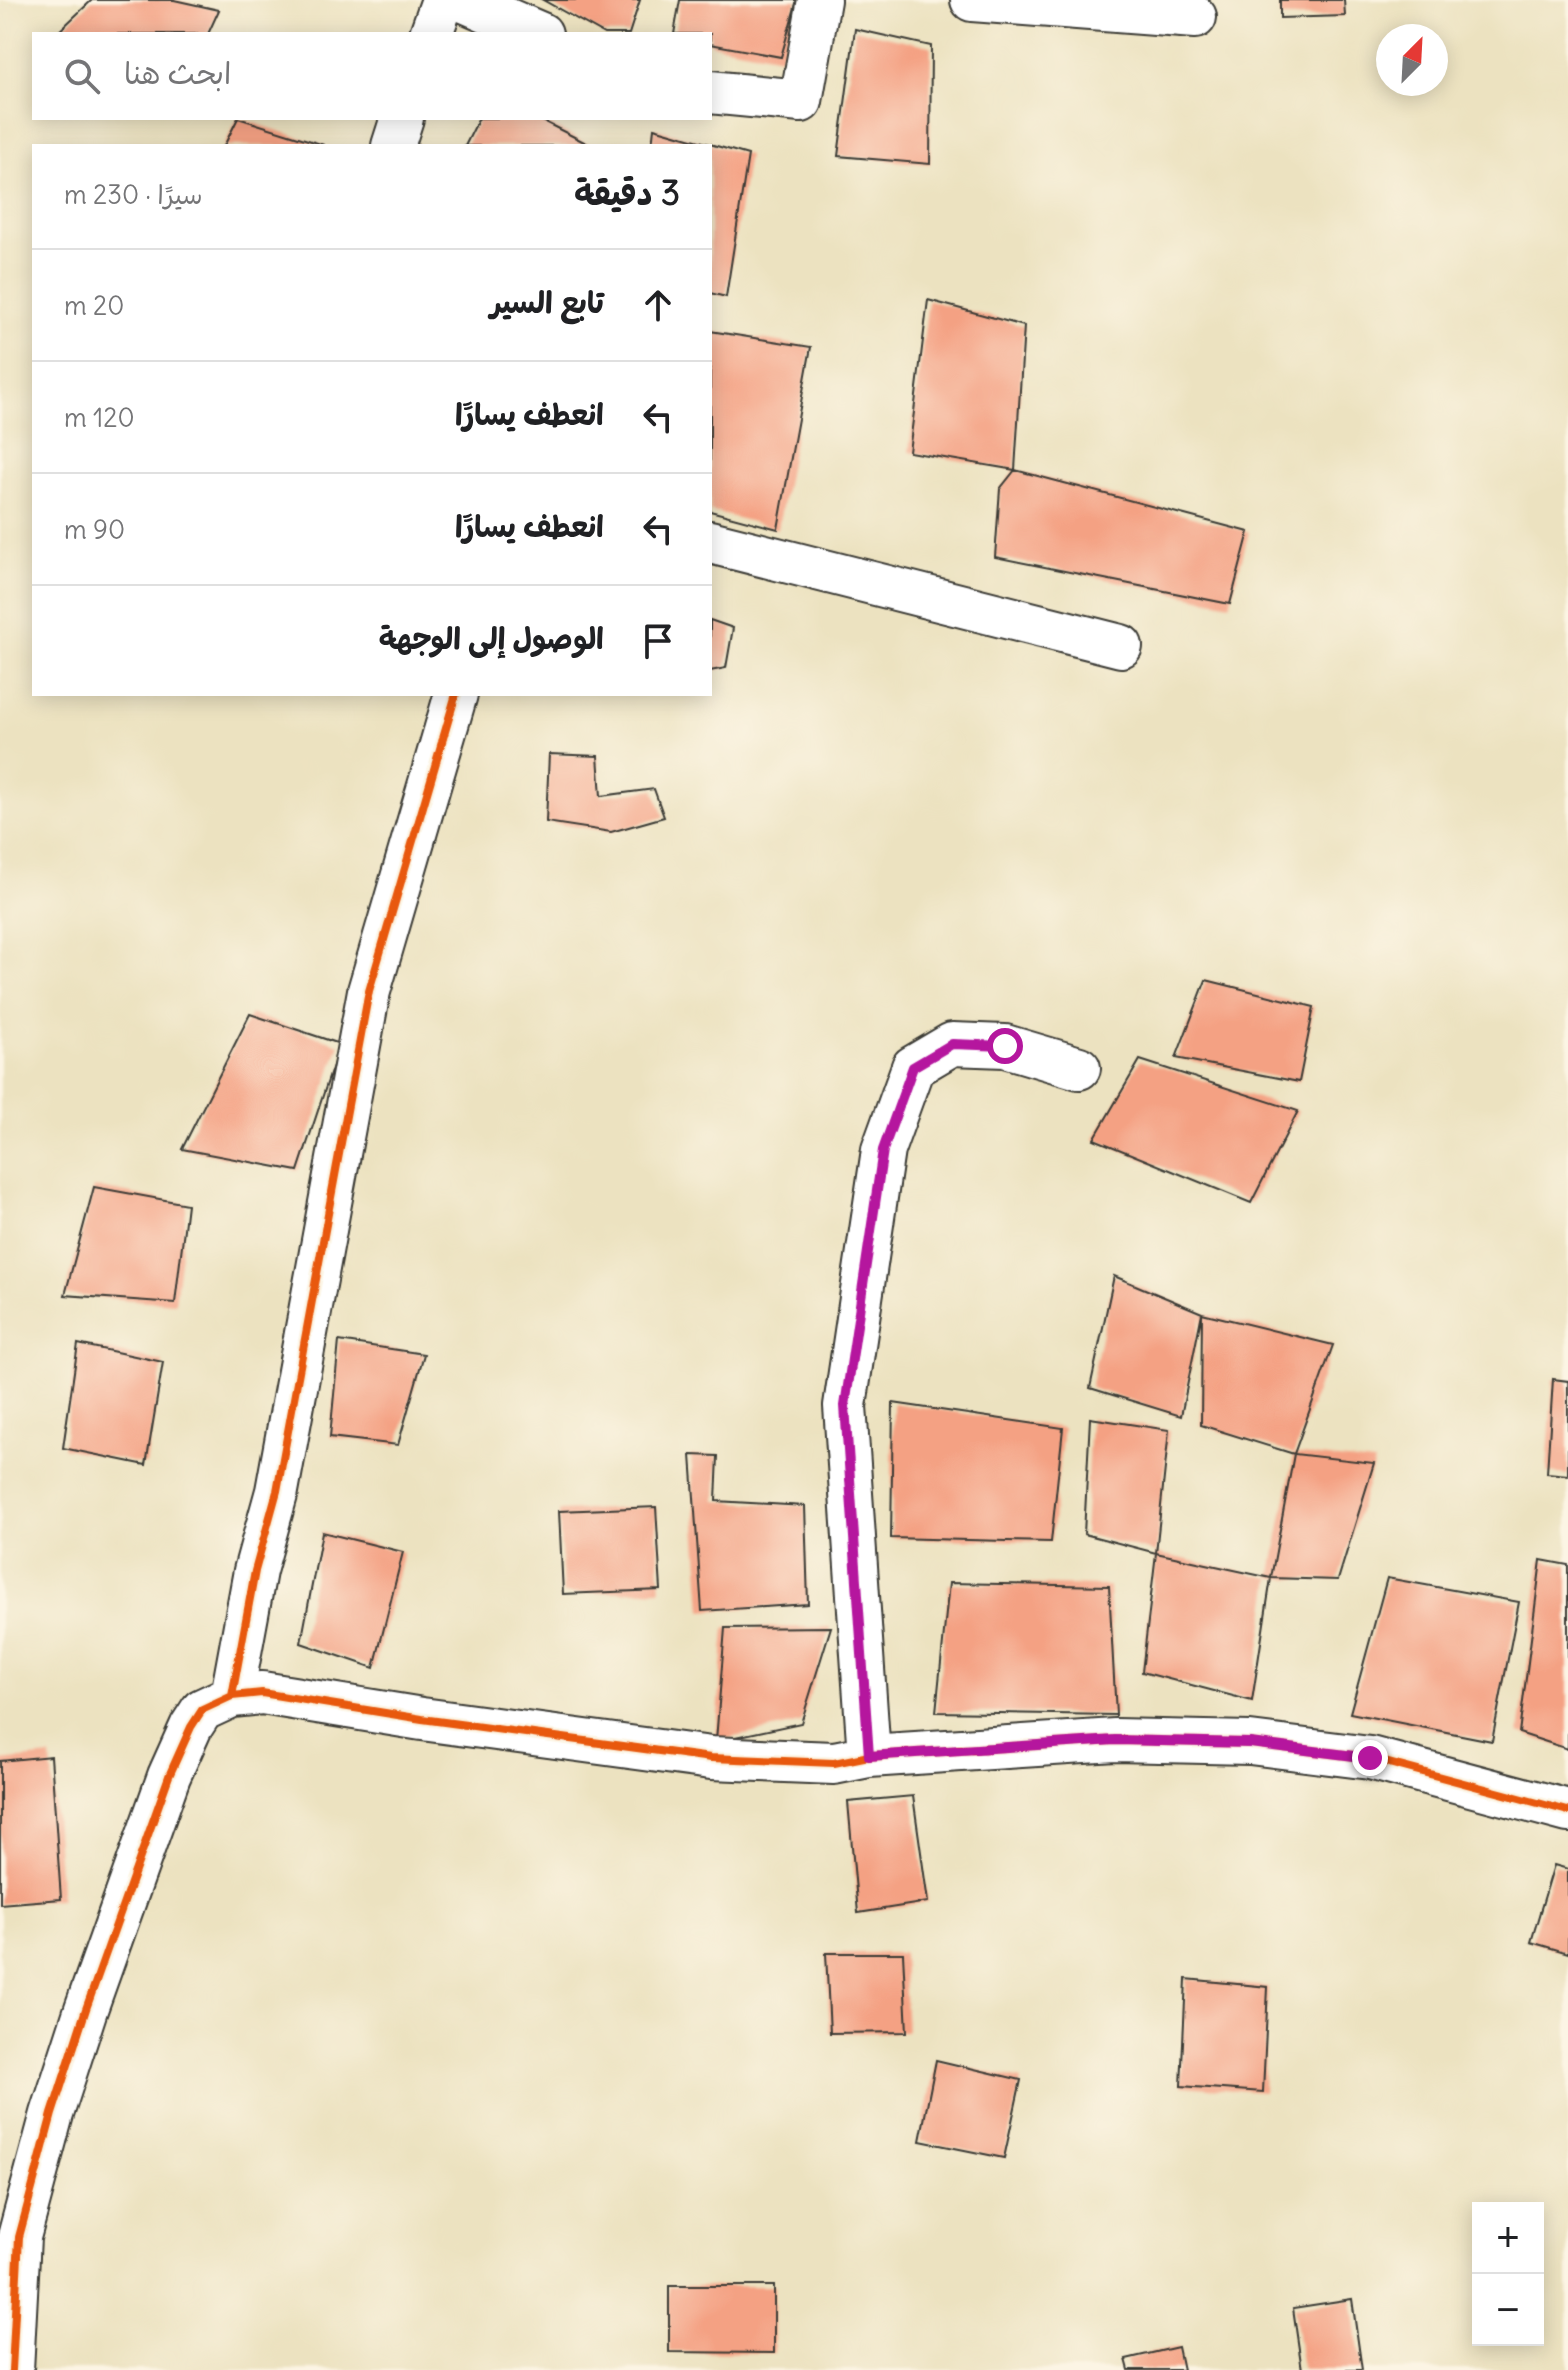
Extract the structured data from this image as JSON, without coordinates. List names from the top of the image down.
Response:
{
  "north": "top right",
  "page": {
    "search": "ابحث هنا",
    "heading": ["3 دقيقة", "سيرًا · 230 m"],
    "list": [
      ["تابع السير", "20 m"],
      ["انعطف يسارًا", "120 m"],
      ["انعطف يسارًا", "90 m"],
      "الوصول إلى الوجهة"
    ],
    "map_buttons": ["+", "−"]
  }
}
